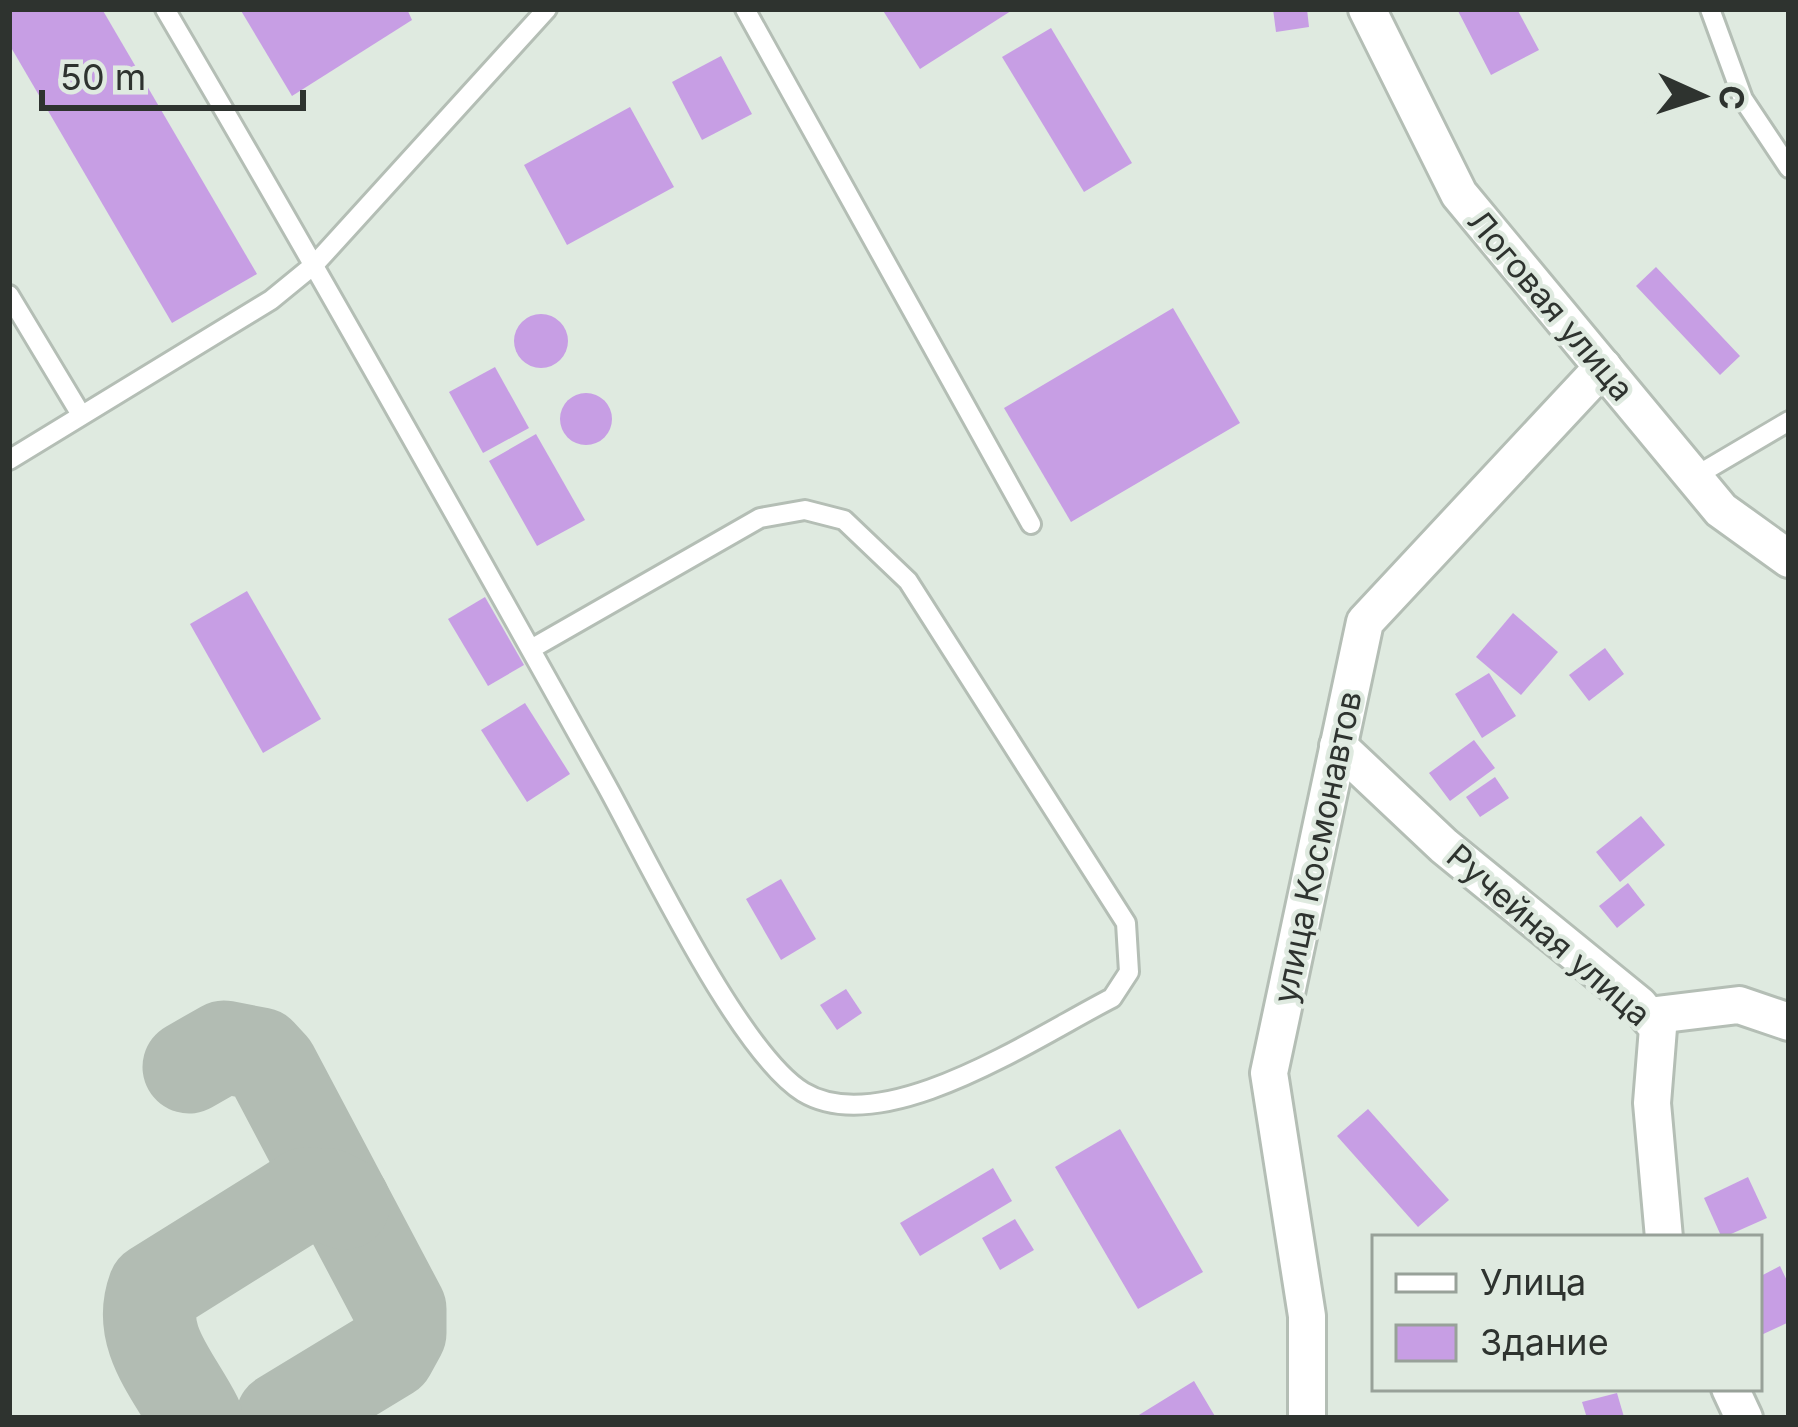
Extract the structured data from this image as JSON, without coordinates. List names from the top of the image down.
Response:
{
  "streets": {
    "street": ["Логовая улица", "улица Космонавтов", "Ручейная улица"]
  },
  "crossings": [
    ["Логовая улица", "улица Космонавтов"],
    ["улица Космонавтов", "Ручейная улица"]
  ],
  "legend": ["Улица", "Здание"],
  "scale_bar": "50 m",
  "north": "right"
}
